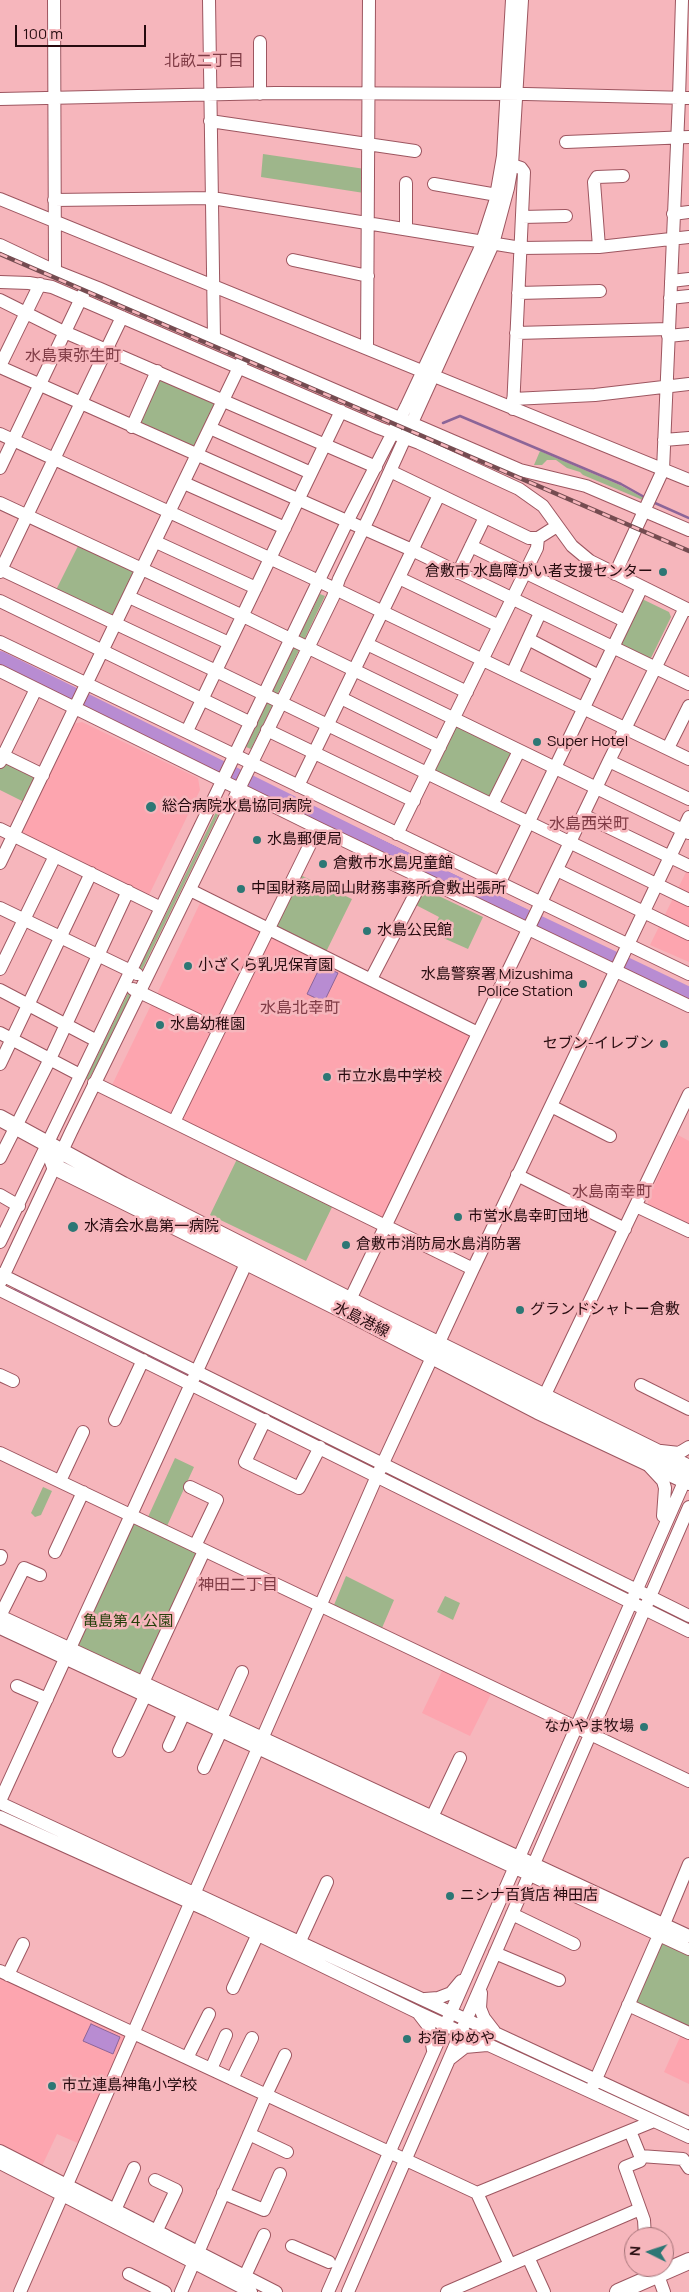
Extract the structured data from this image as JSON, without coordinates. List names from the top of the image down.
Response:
{
  "streets": {
    "main road": ["水島港線"]
  },
  "districts": [
    "北畝二丁目",
    "水島東弥生町",
    "水島西栄町",
    "水島北幸町",
    "水島南幸町",
    "神田二丁目"
  ],
  "parks": ["亀島第４公園"],
  "places": [
    "倉敷市 水島障がい者支援センター",
    "Super Hotel",
    "総合病院水島協同病院",
    "水島郵便局",
    "倉敷市水島児童館",
    "中国財務局岡山財務事務所倉敷出張所",
    "水島公民館",
    "小ざくら乳児保育園",
    "水島警察署 Mizushima Police Station",
    "水島幼稚園",
    "セブン-イレブン",
    "市立水島中学校",
    "市営水島幸町団地",
    "水清会水島第一病院",
    "倉敷市消防局水島消防署",
    "グランドシャトー倉敷",
    "なかやま牧場",
    "ニシナ百貨店 神田店",
    "お宿 ゆめや",
    "市立連島神亀小学校"
  ],
  "scale_bar": "100 m",
  "north": "left"
}
